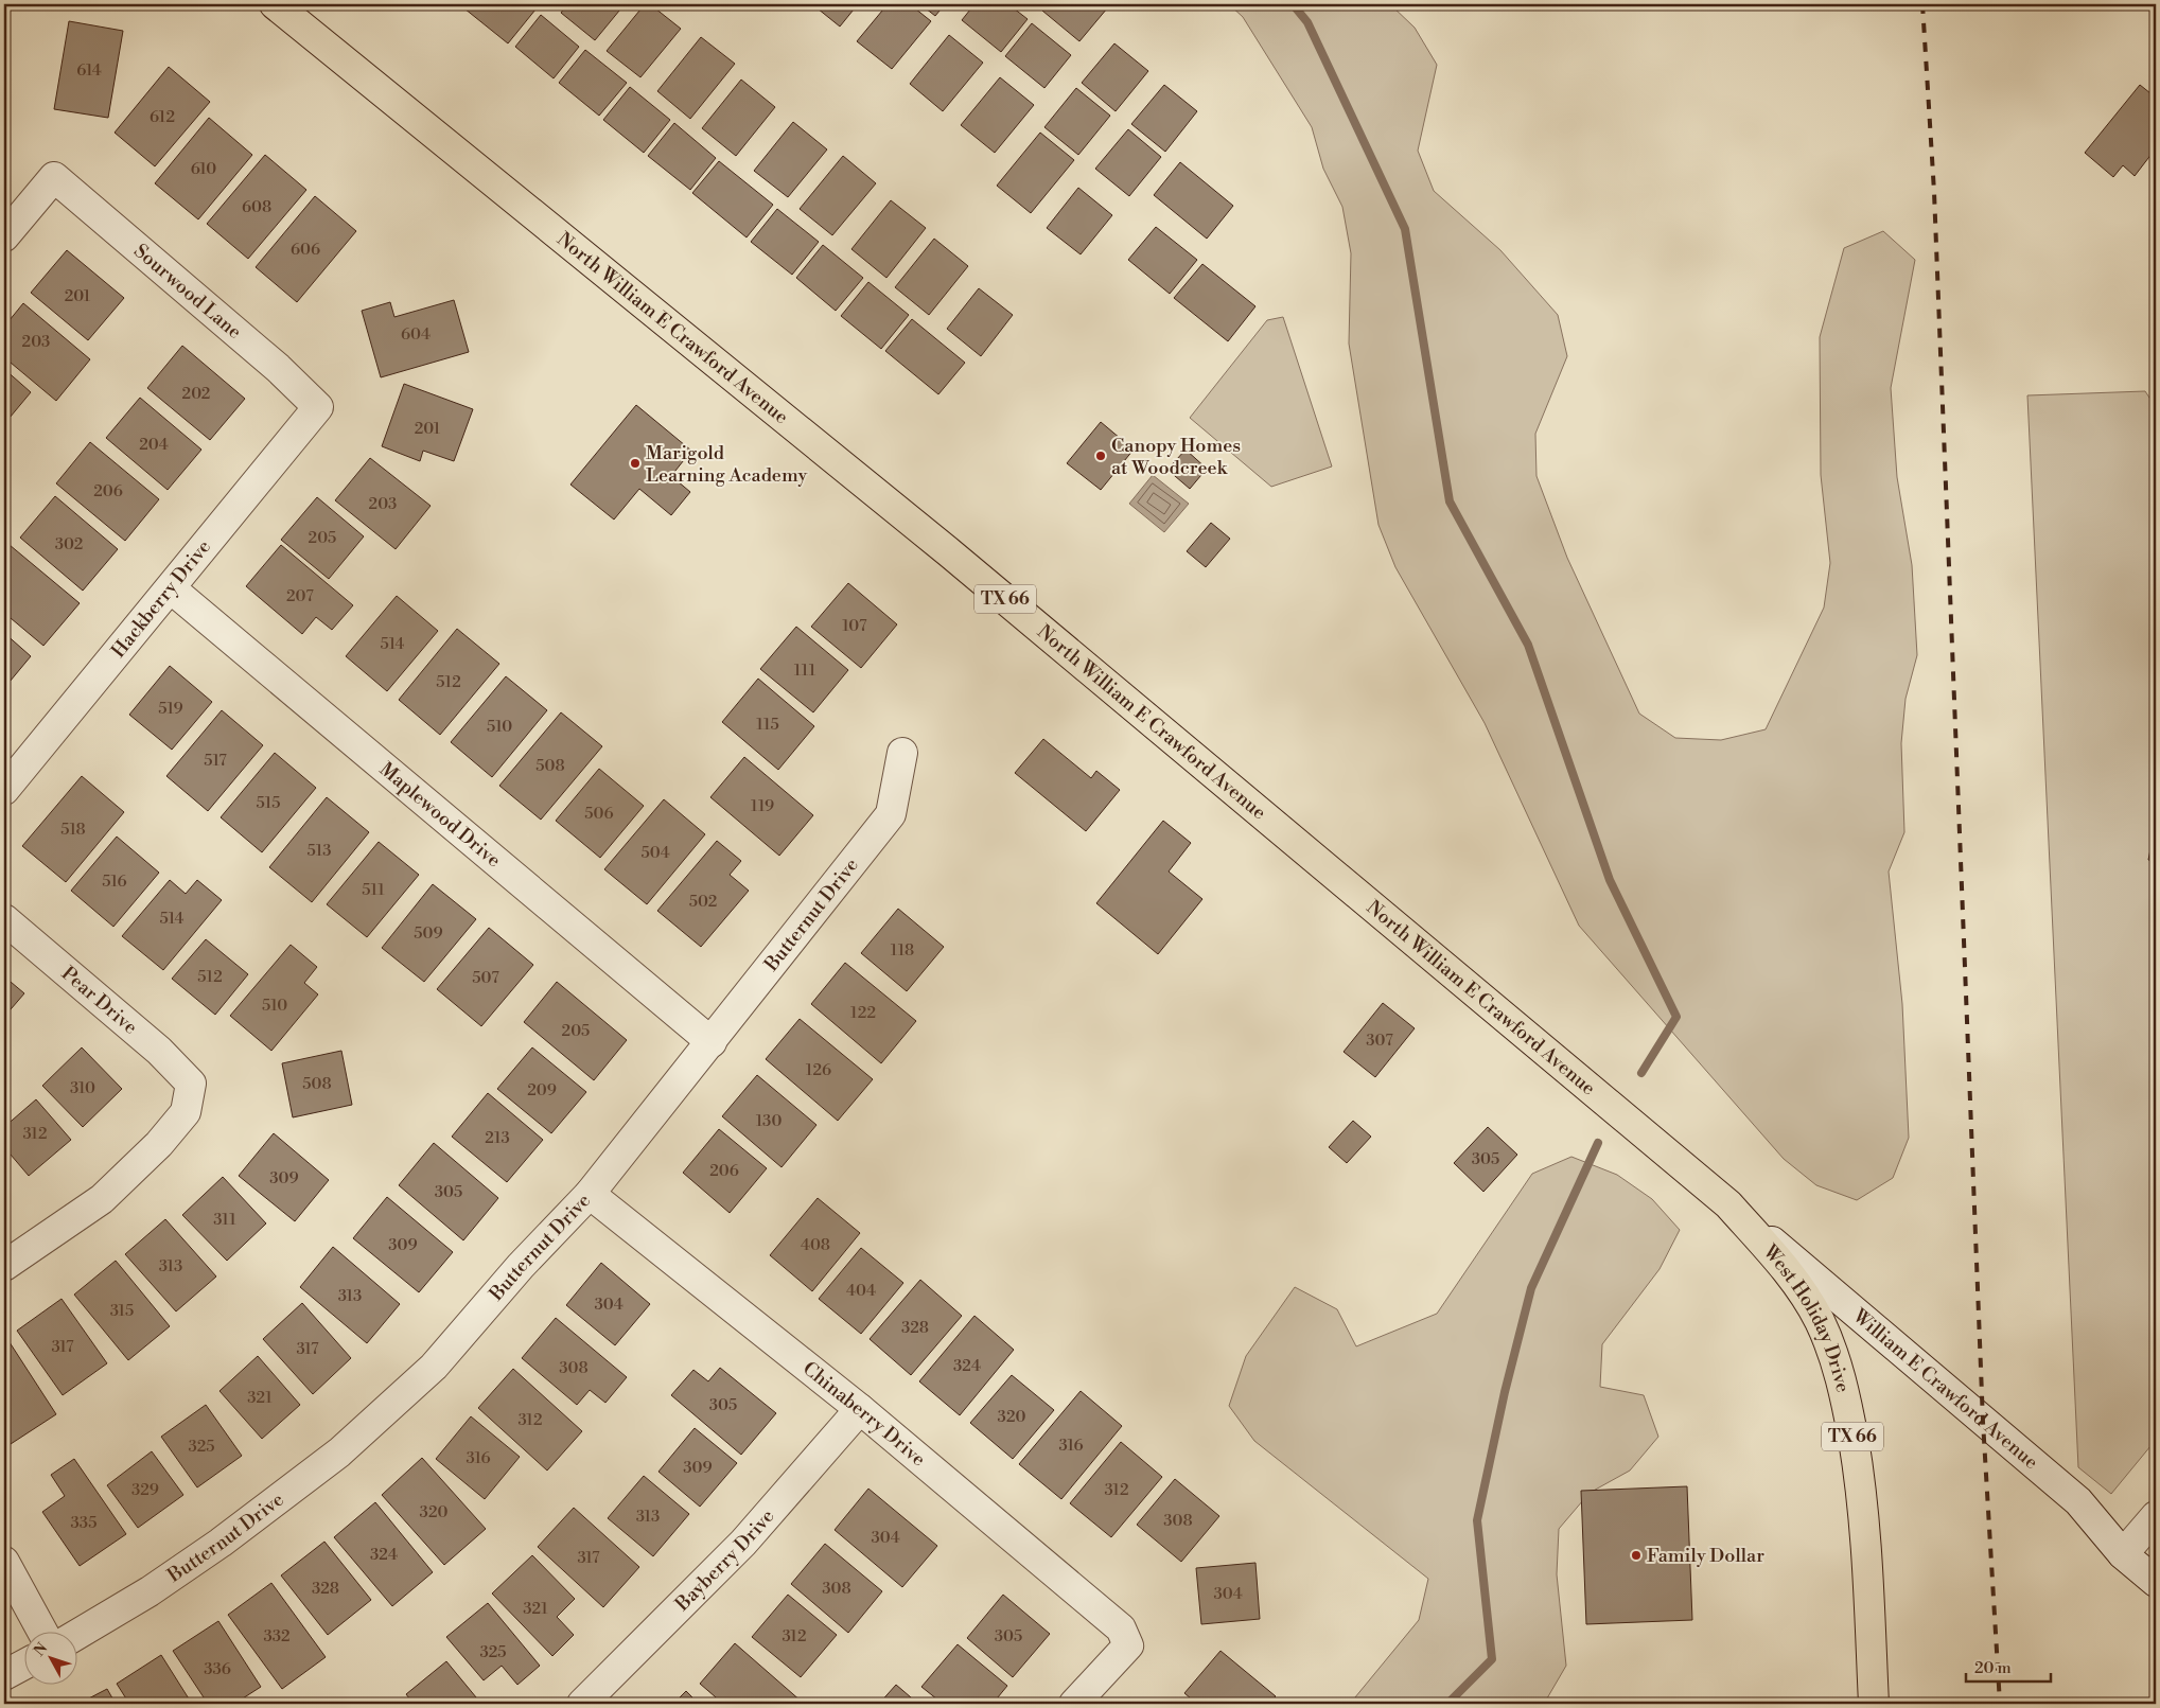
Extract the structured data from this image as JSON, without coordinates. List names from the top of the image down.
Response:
{
  "streets": {
    "main road": ["North William E Crawford Avenue", "TX 66", "West Holiday Drive"],
    "street": [
      "Sourwood Lane",
      "Hackberry Drive",
      "Maplewood Drive",
      "Butternut Drive",
      "Pear Drive",
      "William E Crawford Avenue",
      "Chinaberry Drive",
      "Bayberry Drive"
    ]
  },
  "crossings": [
    ["Sourwood Lane", "Hackberry Drive"],
    ["North William E Crawford Avenue", "West Holiday Drive"],
    ["North William E Crawford Avenue", "William E Crawford Avenue"],
    ["Hackberry Drive", "Maplewood Drive"],
    ["Maplewood Drive", "Butternut Drive"],
    ["Butternut Drive", "Chinaberry Drive"],
    ["West Holiday Drive", "William E Crawford Avenue"],
    ["Chinaberry Drive", "Bayberry Drive"]
  ],
  "places": ["Canopy Homes at Woodcreek", "Marigold Learning Academy", "Family Dollar"],
  "house_numbers": [
    "614",
    "612",
    "610",
    "608",
    "606",
    "201",
    "604",
    "203",
    "202",
    "201",
    "204",
    "206",
    "203",
    "205",
    "302",
    "207",
    "107",
    "514",
    "111",
    "512",
    "519",
    "115",
    "510",
    "517",
    "508",
    "515",
    "119",
    "506",
    "518",
    "513",
    "504",
    "516",
    "511",
    "502",
    "514",
    "509",
    "118",
    "512",
    "507",
    "510",
    "122",
    "205",
    "307",
    "126",
    "508",
    "310",
    "209",
    "130",
    "312",
    "213",
    "305",
    "206",
    "309",
    "305",
    "311",
    "309",
    "408",
    "313",
    "404",
    "313",
    "304",
    "315",
    "328",
    "317",
    "317",
    "324",
    "308",
    "321",
    "305",
    "320",
    "312",
    "316",
    "325",
    "316",
    "309",
    "329",
    "312",
    "320",
    "313",
    "308",
    "335",
    "304",
    "324",
    "317",
    "328",
    "308",
    "304",
    "321",
    "332",
    "312",
    "305",
    "325",
    "336"
  ],
  "scale_bar": "20 m",
  "north": "top left"
}
